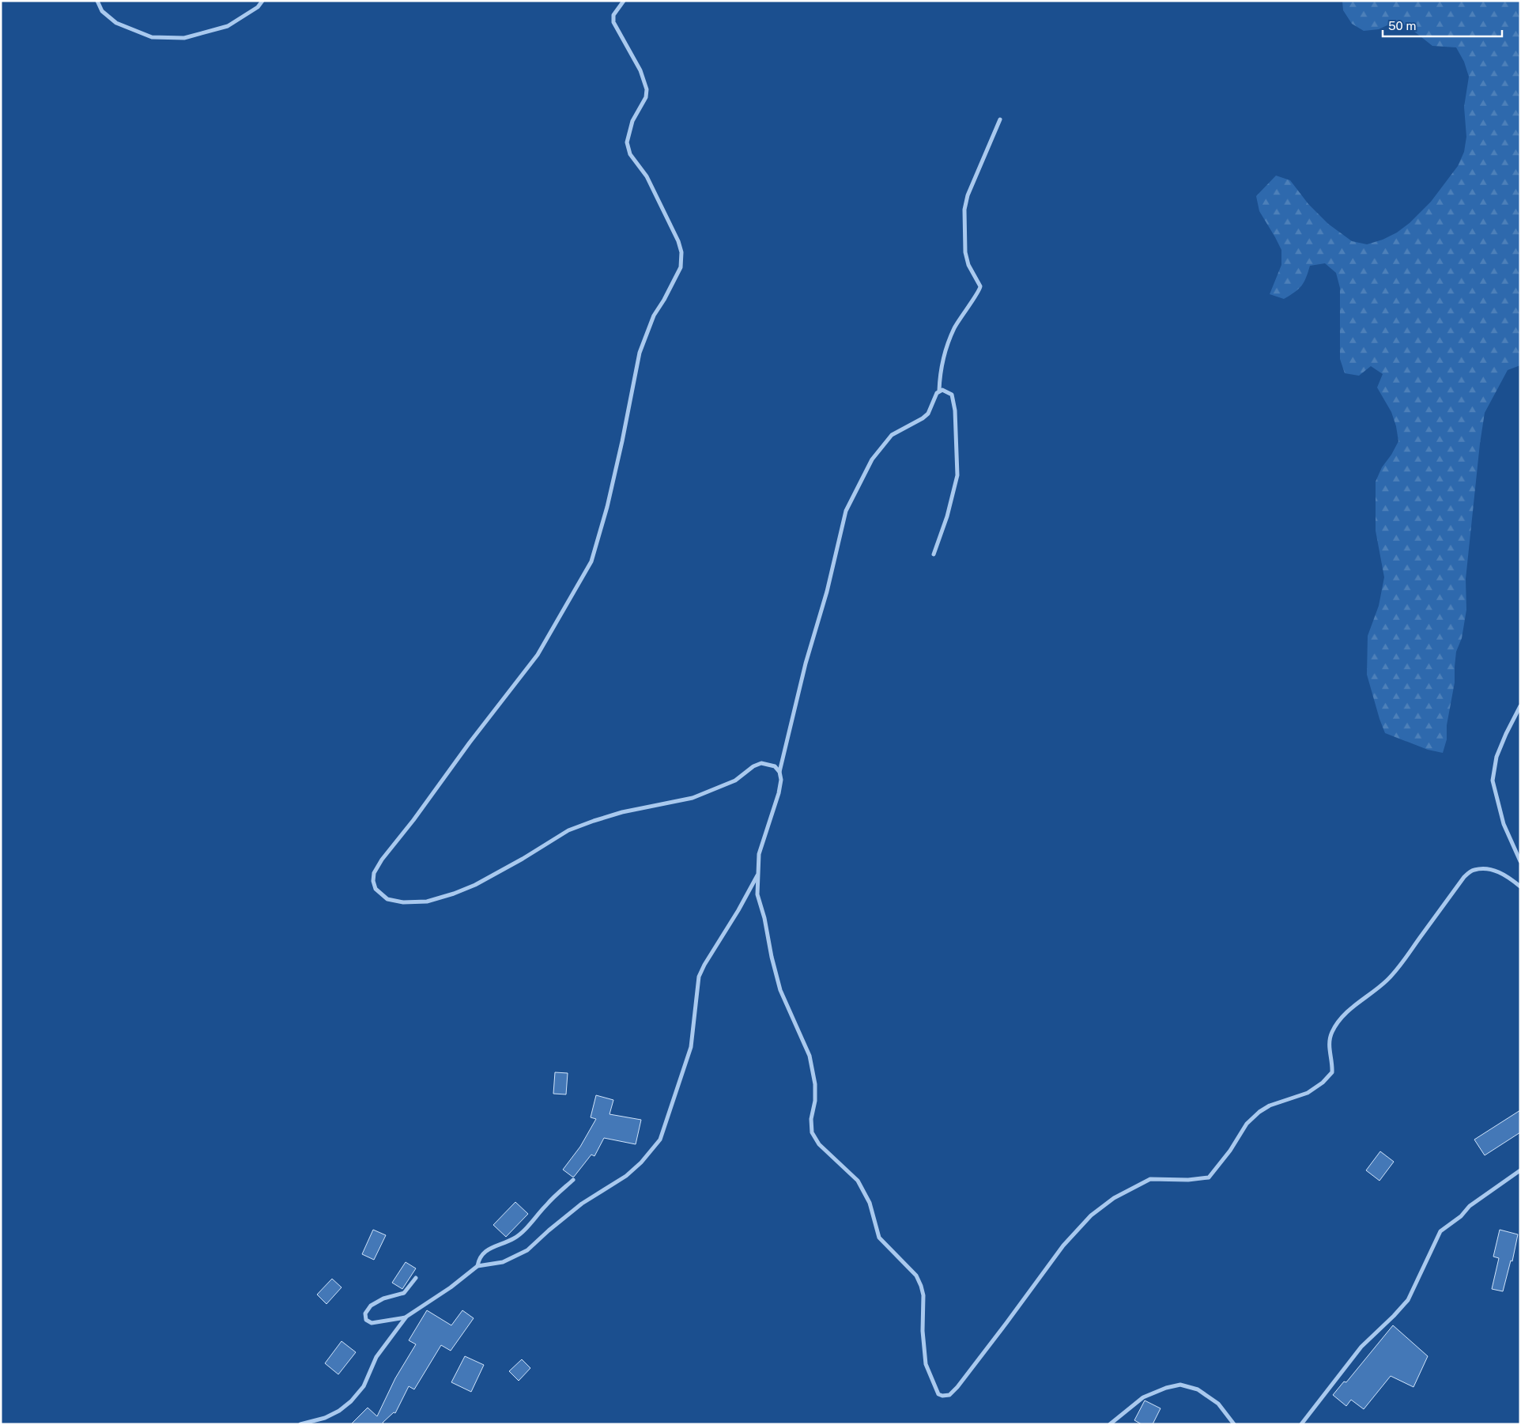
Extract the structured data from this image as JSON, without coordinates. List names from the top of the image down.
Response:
{
  "scale_bar": "50 m"
}
